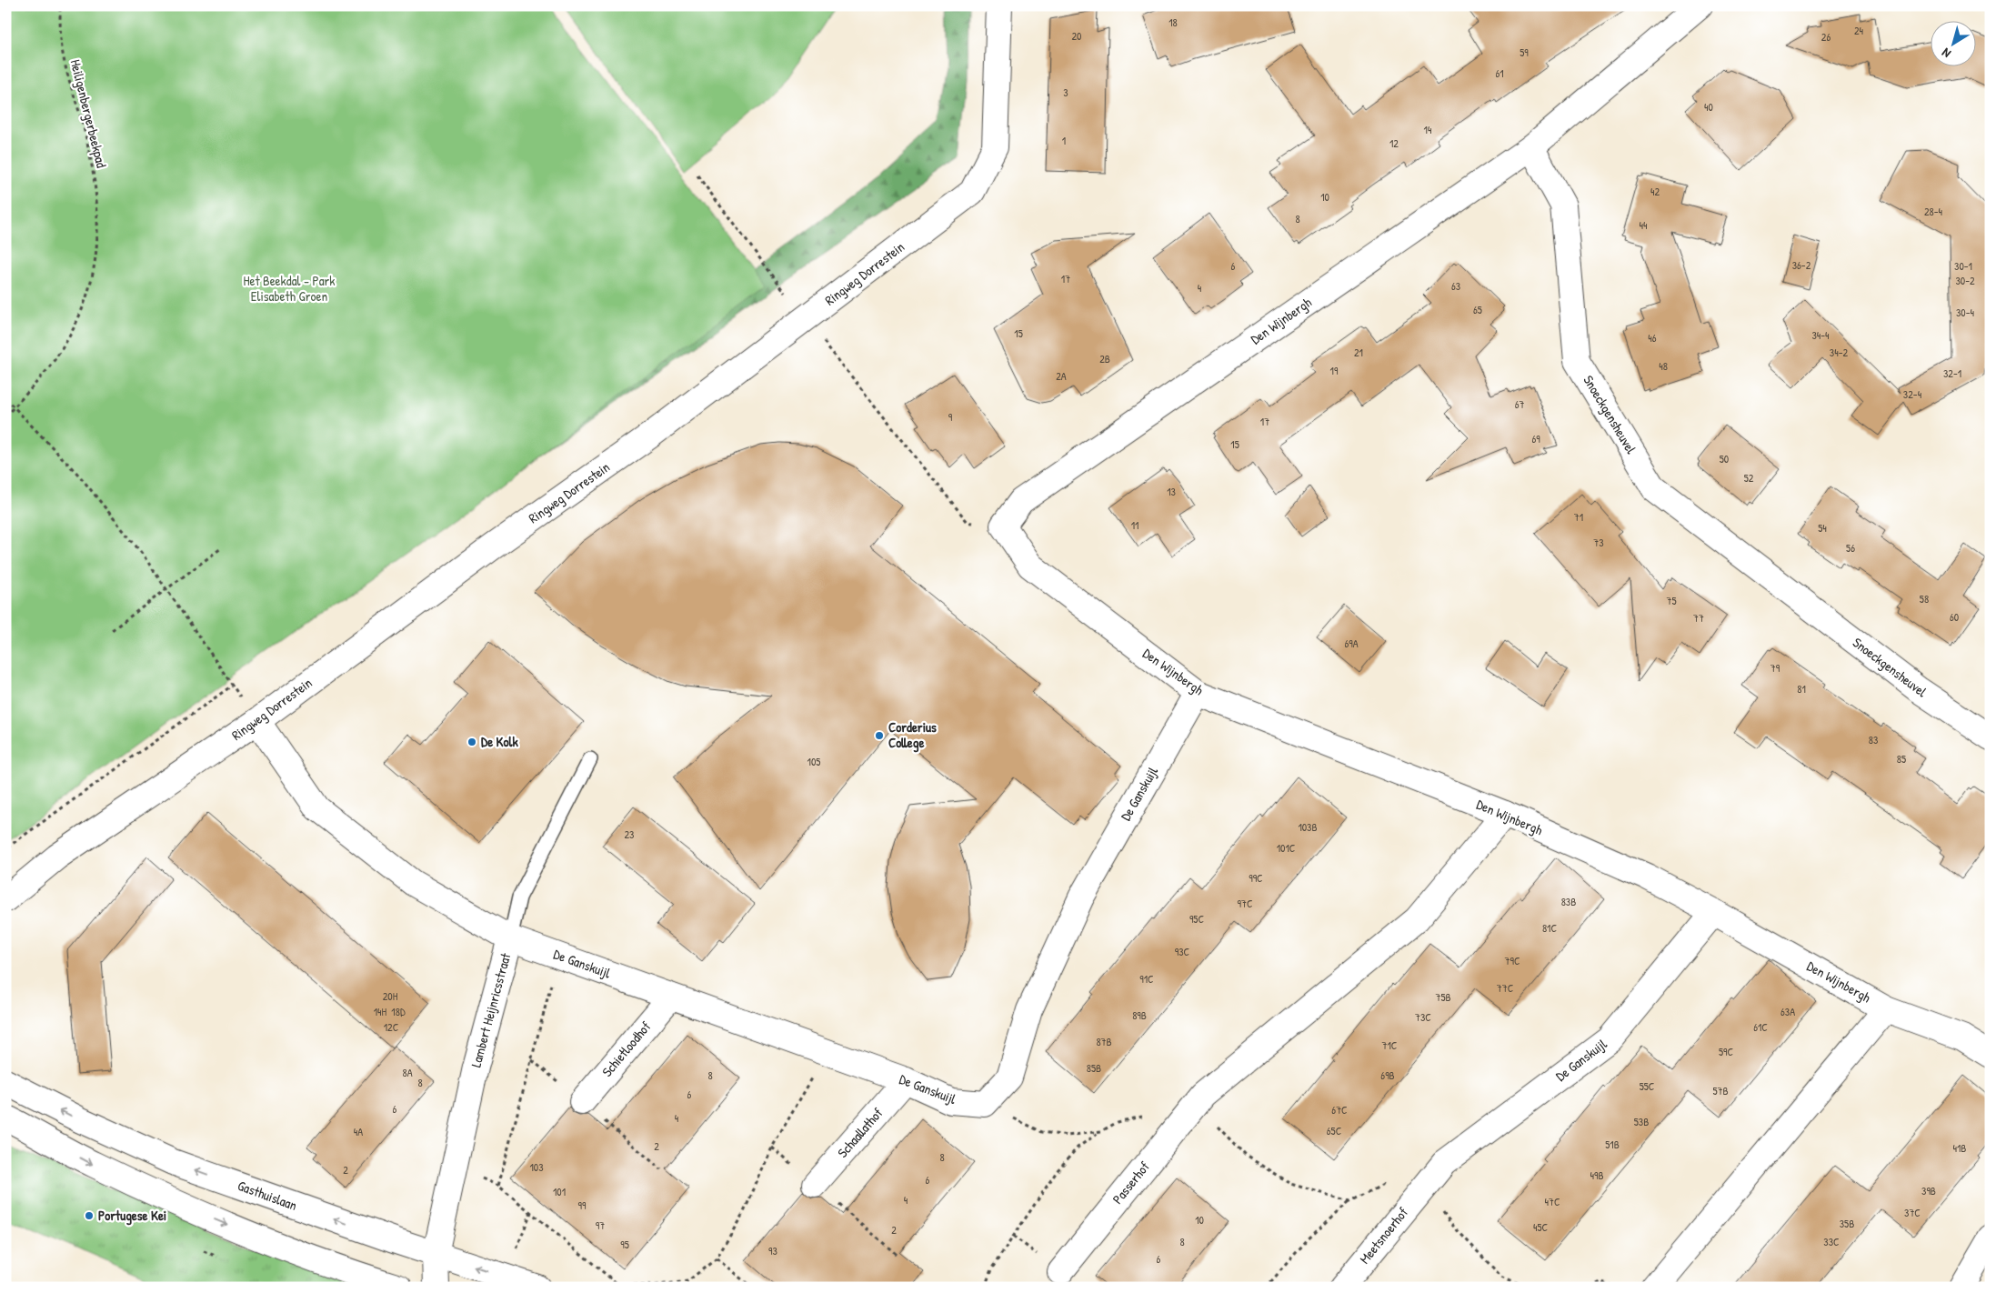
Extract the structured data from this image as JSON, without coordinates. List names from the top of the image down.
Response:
{
  "streets": {
    "street": [
      "Ringweg Dorrestein",
      "Den Wijnbergh",
      "Snoeckgensheuvel",
      "De Ganskuijl",
      "Lambert Heijnricsstraat",
      "Schietloodhof",
      "Schaallathof",
      "Passerhof",
      "Gasthuislaan",
      "Meetsnoerhof"
    ],
    "path": ["Heiligenbergerbeekpad"]
  },
  "crossings": [
    ["Ringweg Dorrestein", "Lambert Heijnricsstraat"],
    ["Den Wijnbergh", "Snoeckgensheuvel"],
    ["Den Wijnbergh", "De Ganskuijl"],
    ["De Ganskuijl", "Lambert Heijnricsstraat"],
    ["De Ganskuijl", "Schietloodhof"],
    ["De Ganskuijl", "Schaallathof"],
    ["De Ganskuijl", "Meetsnoerhof"],
    ["Lambert Heijnricsstraat", "Gasthuislaan"]
  ],
  "parks": ["Het Beekdal - Park Elisabeth Groen"],
  "places": ["Corderius College", "De Kolk", "Portugese Kei"],
  "house_numbers": [
    "18",
    "24",
    "20",
    "26",
    "59",
    "61",
    "3",
    "40",
    "14",
    "1",
    "12",
    "42",
    "10",
    "28-4",
    "8",
    "44",
    "36-2",
    "6",
    "30-1",
    "17",
    "30-2",
    "63",
    "4",
    "65",
    "30-4",
    "15",
    "34-4",
    "46",
    "21",
    "34-2",
    "2B",
    "48",
    "19",
    "32-1",
    "2A",
    "32-4",
    "67",
    "9",
    "17",
    "69",
    "15",
    "50",
    "52",
    "13",
    "71",
    "11",
    "54",
    "73",
    "56",
    "58",
    "75",
    "60",
    "77",
    "69A",
    "79",
    "81",
    "83",
    "85",
    "105",
    "103B",
    "23",
    "101C",
    "99C",
    "83B",
    "97C",
    "95C",
    "81C",
    "93C",
    "79C",
    "91C",
    "77C",
    "20H",
    "75B",
    "14H",
    "18D",
    "63A",
    "89B",
    "73C",
    "12C",
    "61C",
    "87B",
    "71C",
    "59C",
    "85B",
    "8A",
    "8",
    "69B",
    "8",
    "55C",
    "57B",
    "6",
    "6",
    "67C",
    "4",
    "53B",
    "65C",
    "4A",
    "51B",
    "2",
    "41B",
    "8",
    "103",
    "2",
    "49B",
    "6",
    "39B",
    "101",
    "4",
    "47C",
    "99",
    "37C",
    "10",
    "35B",
    "97",
    "45C",
    "2",
    "8",
    "33C",
    "95",
    "93",
    "6"
  ],
  "north": "bottom left"
}
